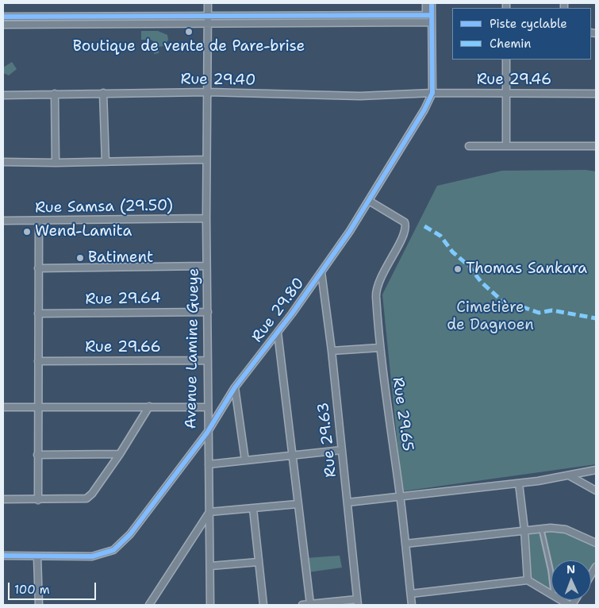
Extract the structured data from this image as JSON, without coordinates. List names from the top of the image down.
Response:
{
  "streets": {
    "street": [
      "Rue 29.40",
      "Rue 29.46",
      "Rue Samsa (29.50)",
      "Rue 29.64",
      "Rue 29.80",
      "Rue 29.66",
      "Avenue Lamine Gueye",
      "Rue 29.65",
      "Rue 29.63"
    ]
  },
  "crossings": [
    ["Rue 29.40", "Rue 29.46"],
    ["Rue 29.40", "Rue 29.80"],
    ["Rue 29.40", "Avenue Lamine Gueye"],
    ["Rue 29.46", "Rue 29.80"],
    ["Rue Samsa (29.50)", "Avenue Lamine Gueye"],
    ["Rue 29.64", "Avenue Lamine Gueye"],
    ["Rue 29.80", "Avenue Lamine Gueye"],
    ["Rue 29.80", "Rue 29.65"],
    ["Rue 29.80", "Rue 29.63"],
    ["Rue 29.66", "Avenue Lamine Gueye"]
  ],
  "parks": ["Cimetière de Dagnoen"],
  "places": [
    "Boutique de vente de Pare-brise",
    "Wend-Lamita",
    "Batiment",
    "Thomas Sankara"
  ],
  "legend": ["Piste cyclable", "Chemin"],
  "scale_bar": "100 m",
  "north": "top"
}
